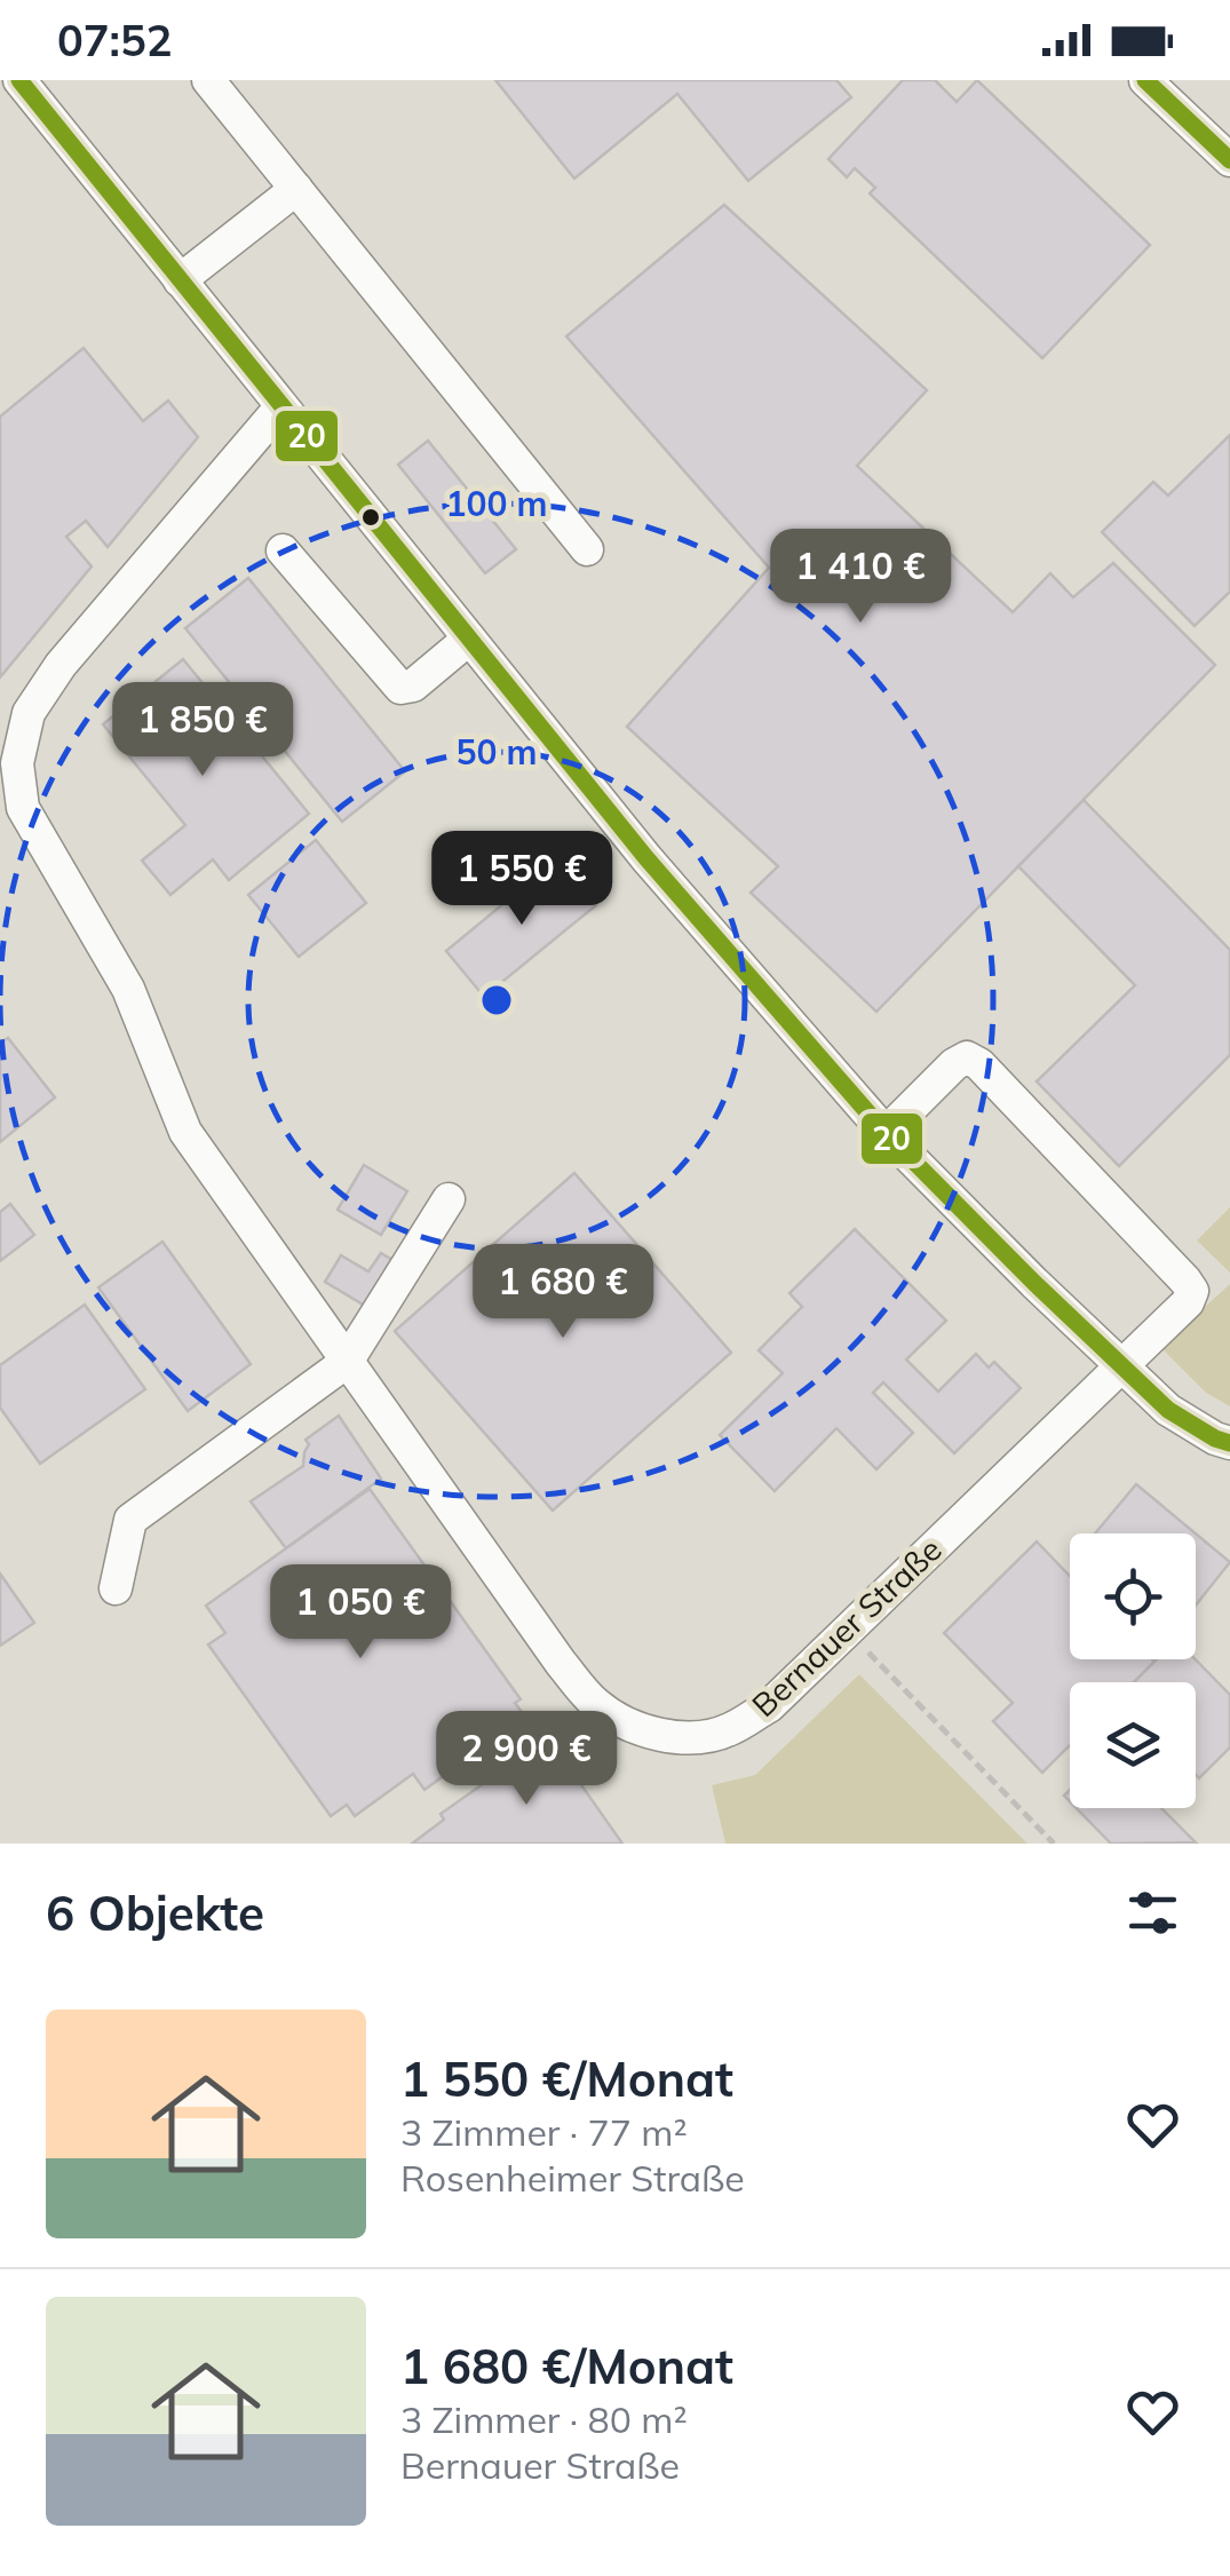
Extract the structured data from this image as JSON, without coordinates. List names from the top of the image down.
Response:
{
  "streets": {
    "street": ["Bernauer Straße"]
  },
  "lines": ["transit line 20"],
  "page": {
    "status": "07:52",
    "price": [
      "1 410 €",
      "1 850 €",
      "1 550 €",
      "1 680 €",
      "1 050 €",
      "2 900 €"
    ],
    "heading": "6 Objekte",
    "list": [
      {
        "name": "1 550 €/Monat",
        "note": "3 Zimmer · 77 m² · Rosenheimer Straße"
      },
      {
        "name": "1 680 €/Monat",
        "note": "3 Zimmer · 80 m² · Bernauer Straße"
      }
    ]
  },
  "rings": ["100 m", "50 m"]
}
